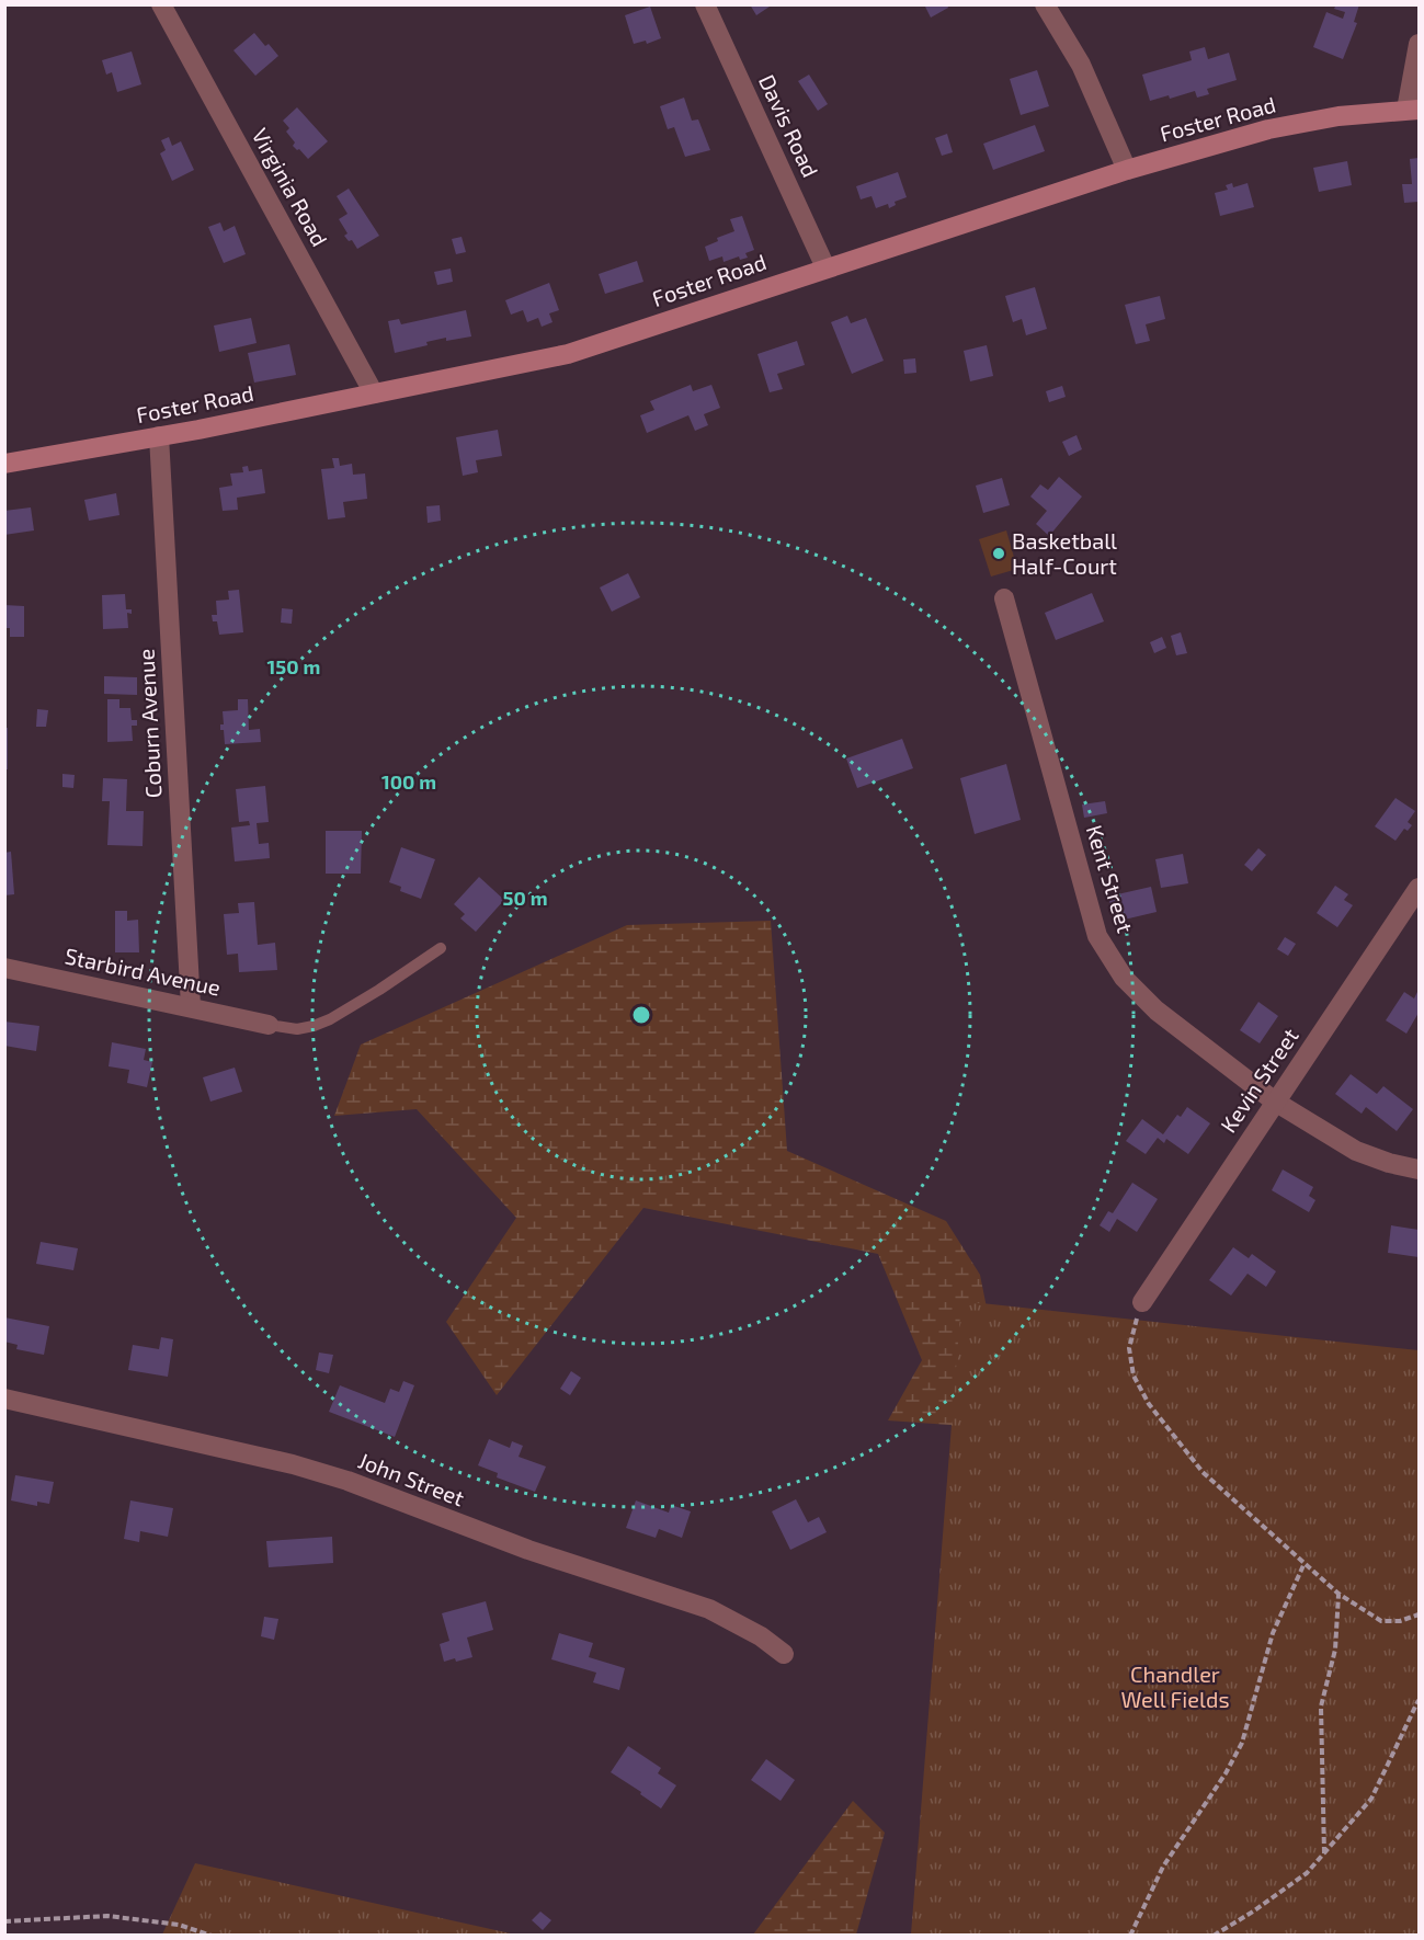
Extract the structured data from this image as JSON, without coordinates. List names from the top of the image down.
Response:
{
  "streets": {
    "street": [
      "Foster Road",
      "Davis Road",
      "Virginia Road",
      "Coburn Avenue",
      "Kent Street",
      "Starbird Avenue",
      "Kevin Street",
      "John Street"
    ]
  },
  "crossings": [
    ["Foster Road", "Davis Road"],
    ["Foster Road", "Virginia Road"],
    ["Foster Road", "Coburn Avenue"],
    ["Coburn Avenue", "Starbird Avenue"],
    ["Kent Street", "Kevin Street"]
  ],
  "parks": ["Chandler Well Fields"],
  "places": ["Basketball Half-Court"],
  "rings": ["150 m", "100 m", "50 m"]
}
